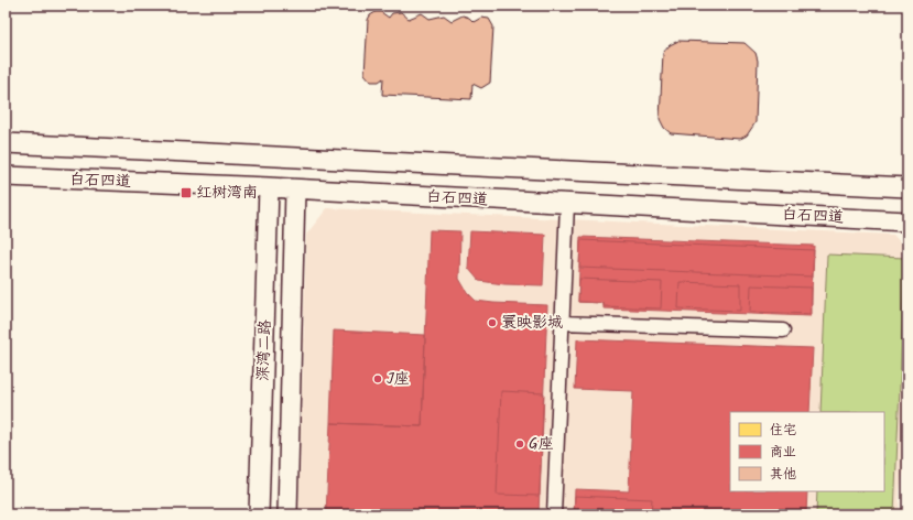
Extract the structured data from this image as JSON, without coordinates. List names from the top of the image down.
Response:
{
  "streets": {
    "street": ["白石四道", "深湾二路"]
  },
  "crossings": [
    ["白石四道", "深湾二路"]
  ],
  "places": {
    "transit": ["红树湾南"],
    "other": ["寰映影城", "J座", "G座"]
  },
  "legend": ["住宅", "商业", "其他"]
}
